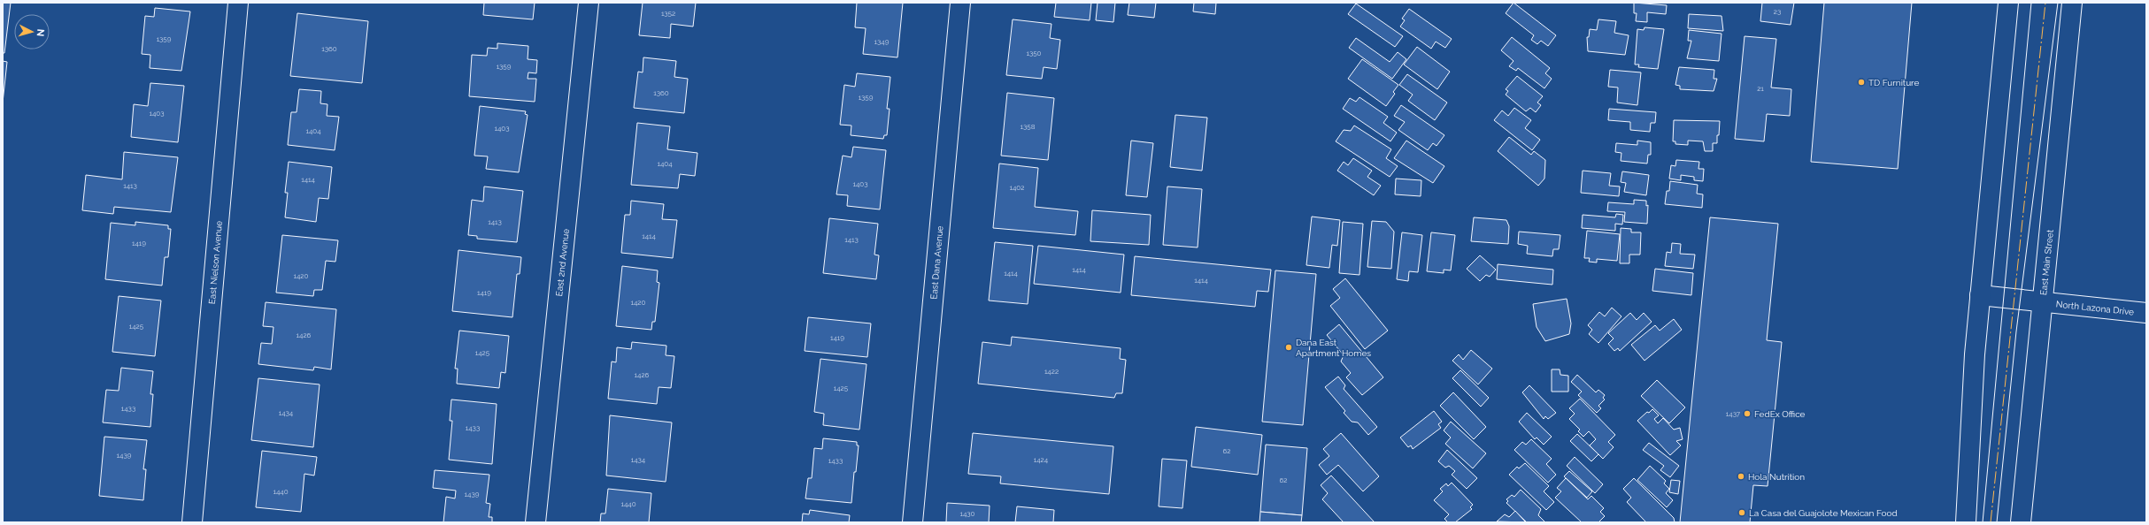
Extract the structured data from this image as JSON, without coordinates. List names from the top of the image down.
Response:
{
  "streets": {
    "street": [
      "East Nielson Avenue",
      "East 2nd Avenue",
      "East Dana Avenue",
      "East Main Street",
      "North Lazona Drive"
    ]
  },
  "crossings": [
    ["East Main Street", "North Lazona Drive"]
  ],
  "places": [
    "TD Furniture",
    "Dana East Apartment Homes",
    "FedEx Office",
    "Hola Nutrition",
    "La Casa del Guajolote Mexican Food"
  ],
  "house_numbers": [
    "23",
    "1352",
    "1359",
    "1349",
    "1360",
    "1350",
    "1359",
    "21",
    "1360",
    "1359",
    "1403",
    "1358",
    "1403",
    "1404",
    "1404",
    "1414",
    "1403",
    "1413",
    "1402",
    "1413",
    "1414",
    "1413",
    "1419",
    "1414",
    "1414",
    "1420",
    "1414",
    "1419",
    "1420",
    "1425",
    "1426",
    "1419",
    "1425",
    "1422",
    "1426",
    "1425",
    "1433",
    "1434",
    "1437",
    "1433",
    "62",
    "1439",
    "1434",
    "1424",
    "1433",
    "62",
    "1440",
    "1439",
    "1440",
    "1430"
  ],
  "north": "right"
}
